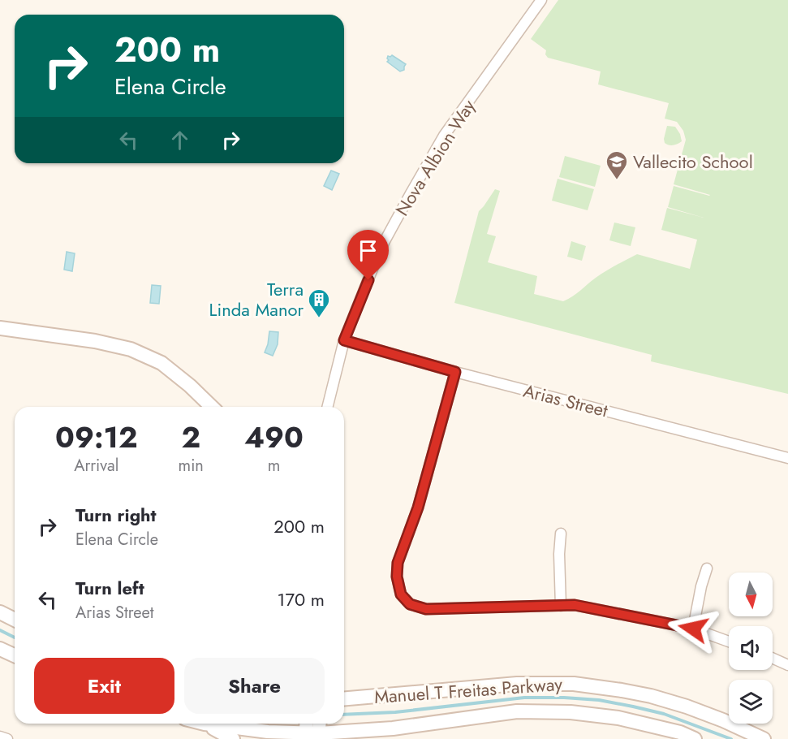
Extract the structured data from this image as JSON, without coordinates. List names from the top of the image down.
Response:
{
  "streets": {
    "main road": ["Manuel T Freitas Parkway"],
    "street": ["Nova Albion Way", "Arias Street"]
  },
  "crossings": [
    ["Nova Albion Way", "Arias Street"]
  ],
  "places": {
    "school or university": ["Vallecito School"],
    "building": ["Terra Linda Manor"]
  },
  "north": "bottom",
  "page": {
    "turn": ["200 m", "Elena Circle"],
    "eta": [
      "09:12",
      "Arrival",
      "2",
      "min",
      "490",
      "m"
    ],
    "list": [
      {
        "name": "Turn right",
        "note": "Elena Circle",
        "value": "200 m"
      },
      {
        "name": "Turn left",
        "note": "Arias Street",
        "value": "170 m"
      }
    ],
    "buttons": ["Exit", "Share"]
  }
}
